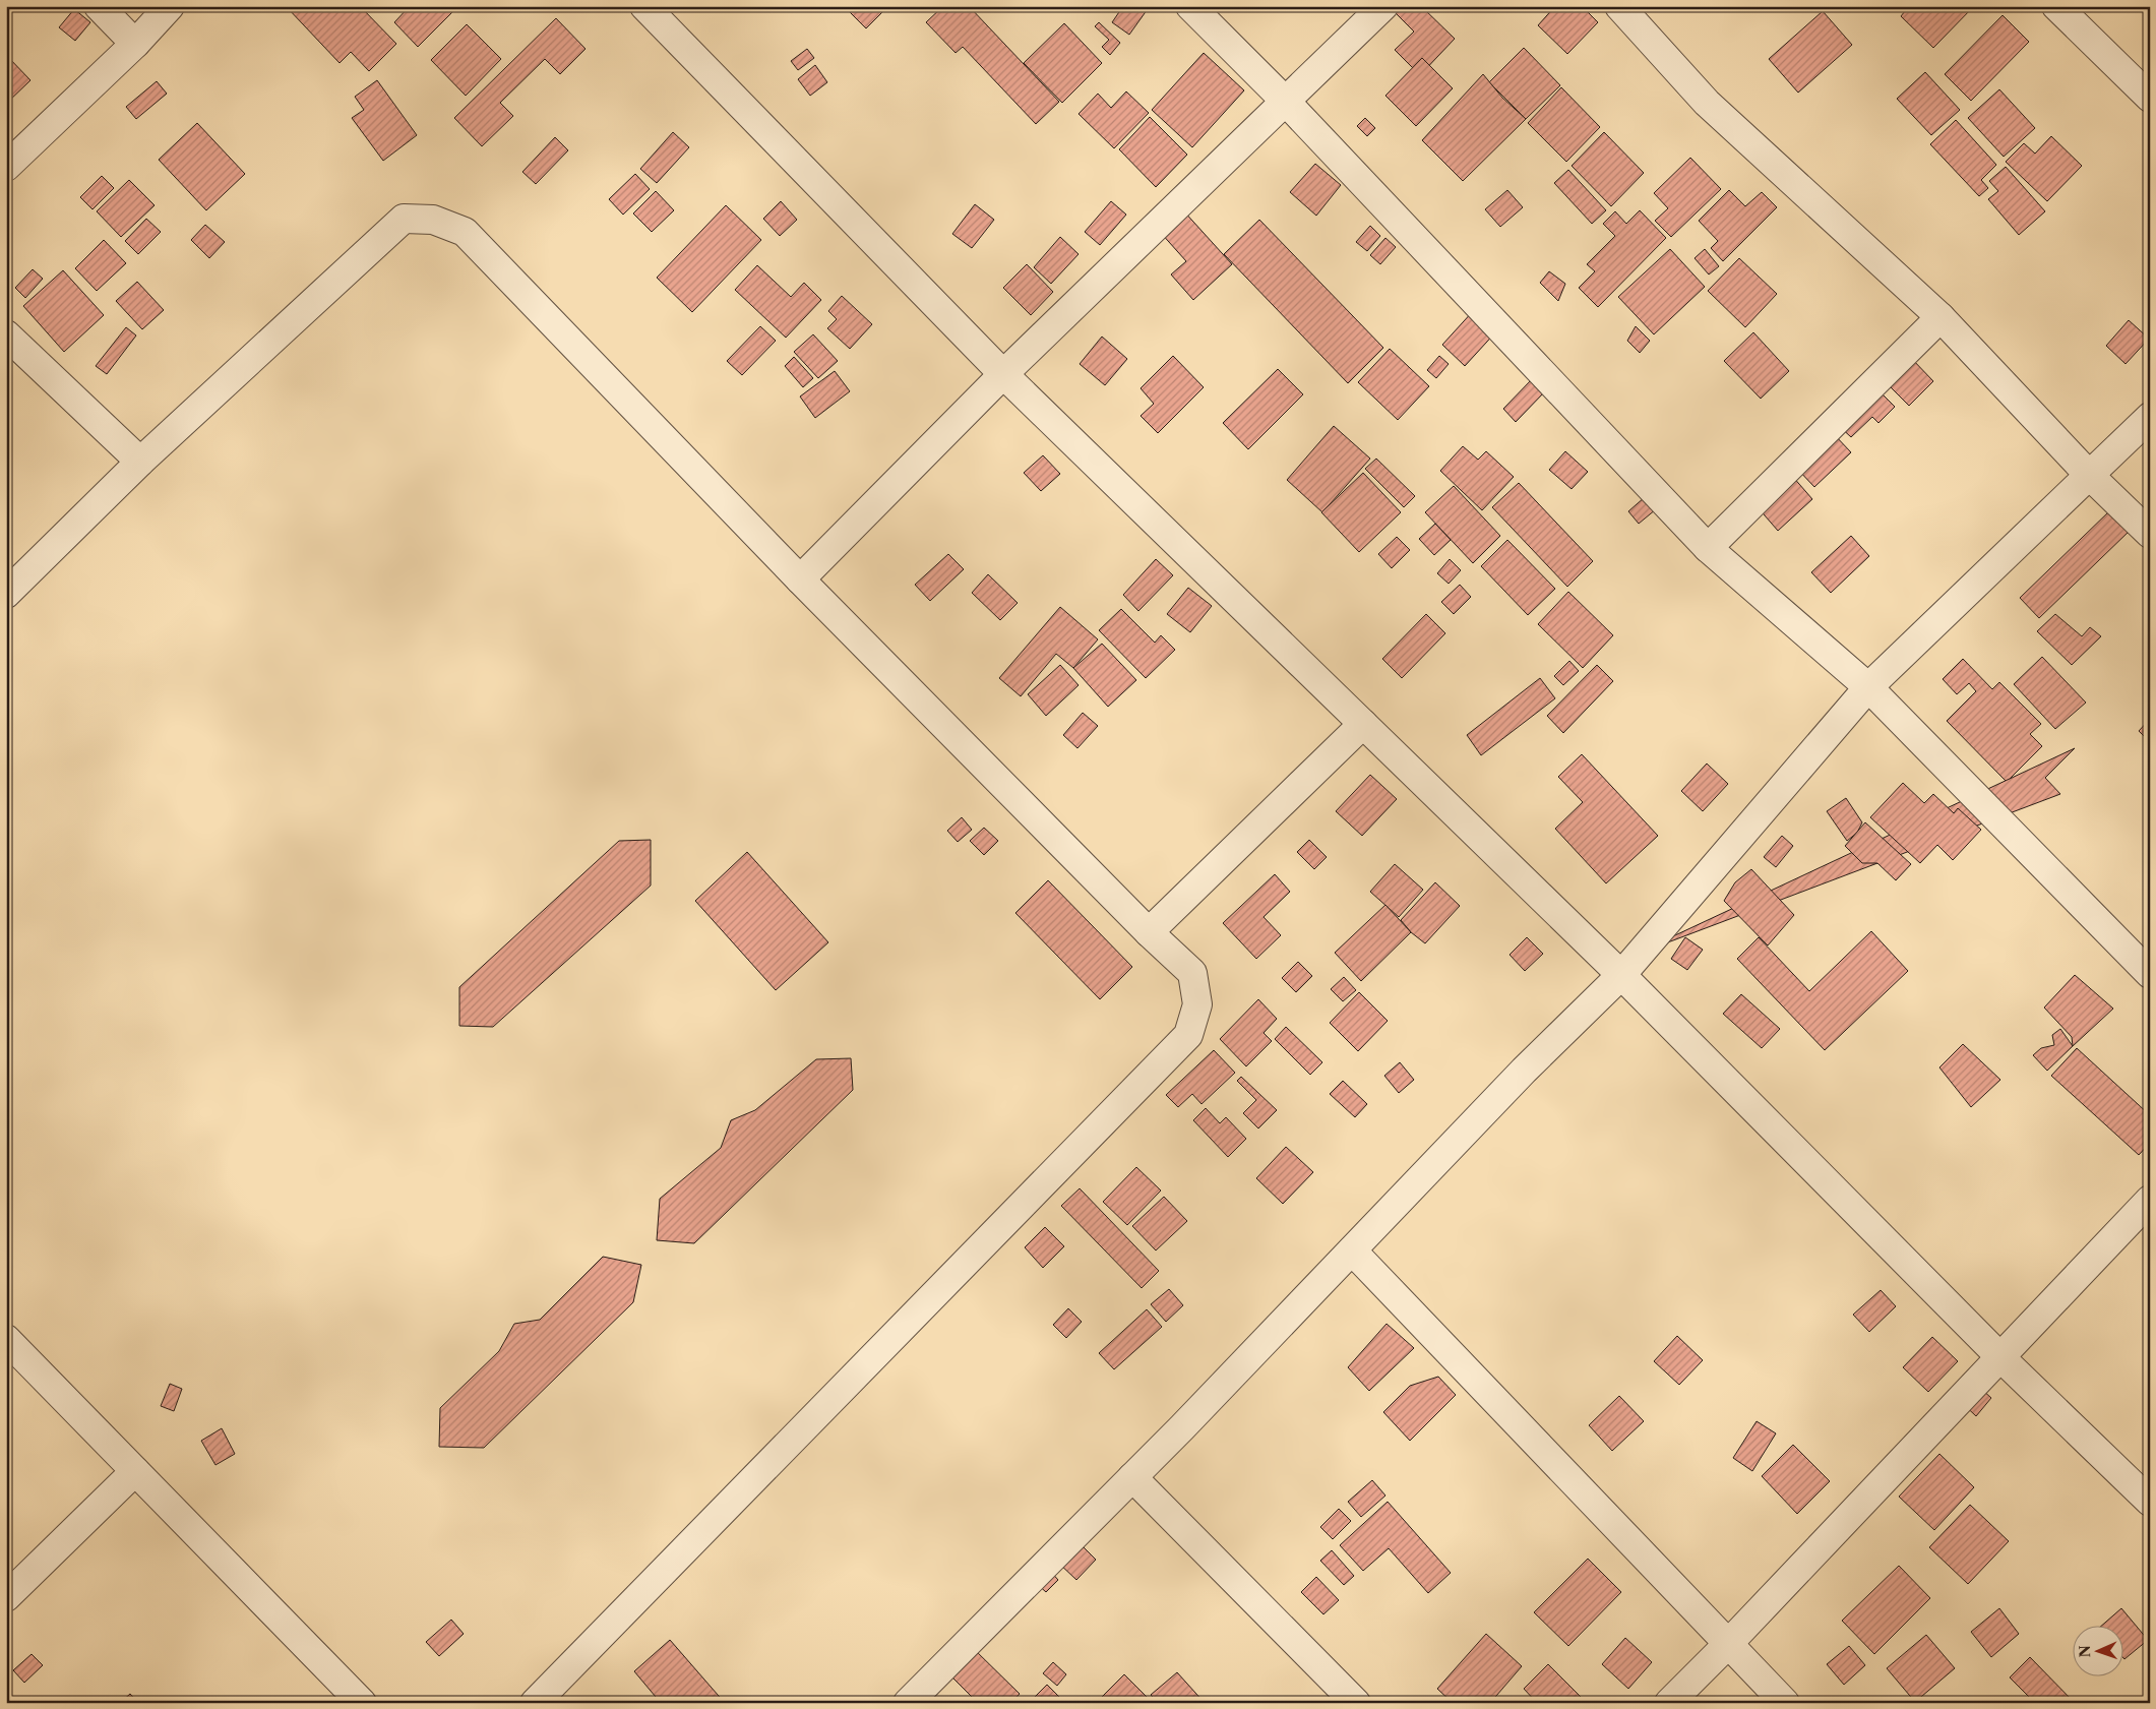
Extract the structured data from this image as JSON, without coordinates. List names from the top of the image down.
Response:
{
  "north": "left"
}
